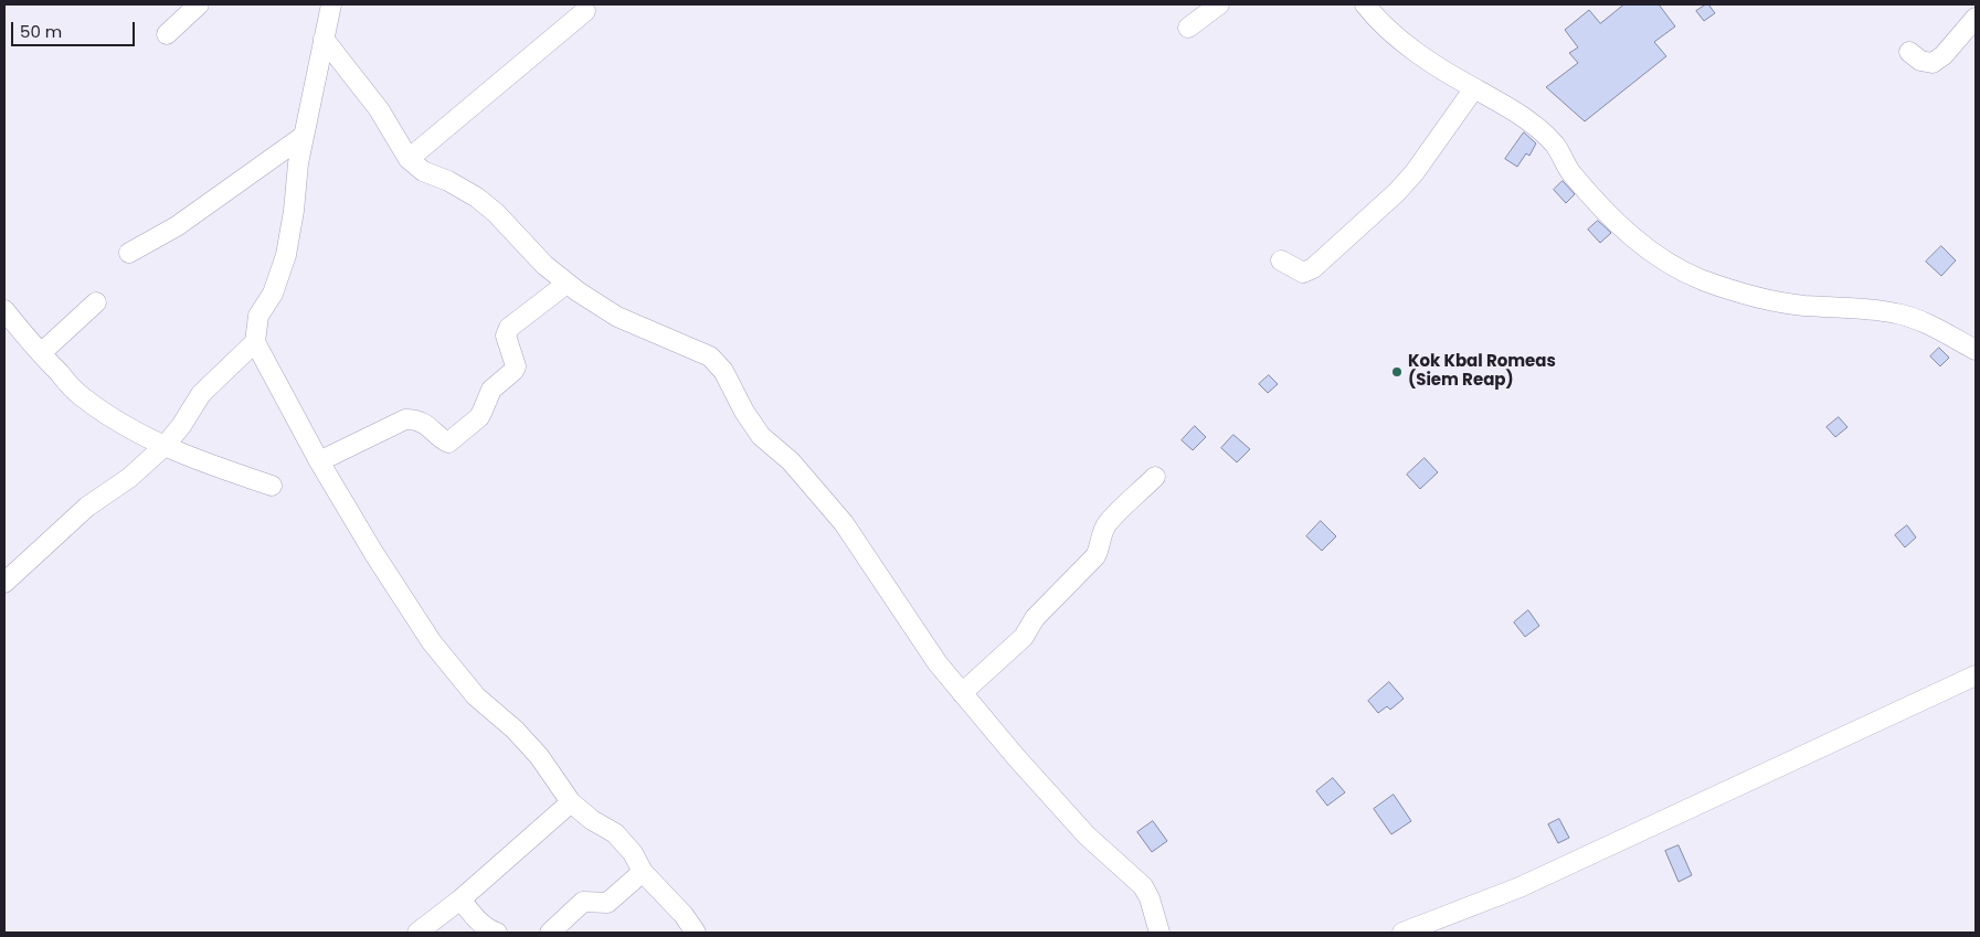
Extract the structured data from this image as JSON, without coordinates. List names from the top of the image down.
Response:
{
  "places": ["Kok Kbal Romeas (Siem Reap)"],
  "scale_bar": "50 m"
}
